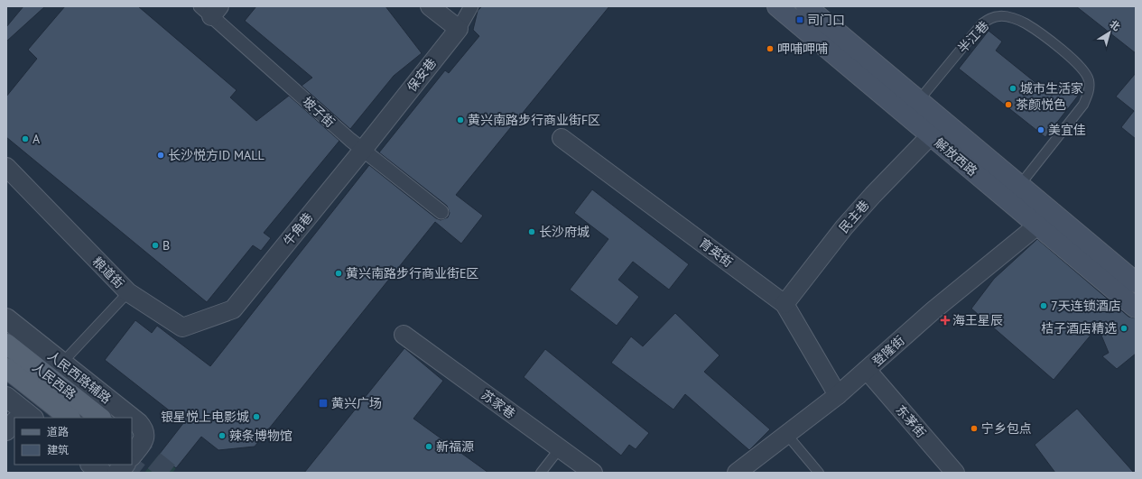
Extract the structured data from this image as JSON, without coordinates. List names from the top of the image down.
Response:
{
  "streets": {
    "main road": ["解放西路", "人民西路"],
    "street": [
      "保安巷",
      "坡子街",
      "民主巷",
      "牛角巷",
      "育英街",
      "粮道街",
      "登隆街",
      "人民西路辅路",
      "苏家巷",
      "东茅街"
    ],
    "lane": ["半江巷"]
  },
  "crossings": [
    ["半江巷", "解放西路"],
    ["保安巷", "坡子街"],
    ["保安巷", "牛角巷"],
    ["坡子街", "牛角巷"],
    ["解放西路", "民主巷"],
    ["解放西路", "登隆街"],
    ["民主巷", "育英街"],
    ["牛角巷", "粮道街"],
    ["育英街", "登隆街"],
    ["登隆街", "东茅街"]
  ],
  "places": {
    "transit": ["司门口", "黄兴广场"],
    "other": [
      "呷哺呷哺",
      "城市生活家",
      "茶颜悦色",
      "黄兴南路步行商业街F区",
      "美宜佳",
      "A",
      "长沙悦方ID MALL",
      "长沙府城",
      "B",
      "黄兴南路步行商业街E区",
      "7天连锁酒店",
      "桔子酒店精选",
      "银星悦上电影城",
      "宁乡包点",
      "辣条博物馆",
      "新福源"
    ],
    "health": ["海王星辰"]
  },
  "legend": ["道路", "建筑"],
  "north": "top right"
}
